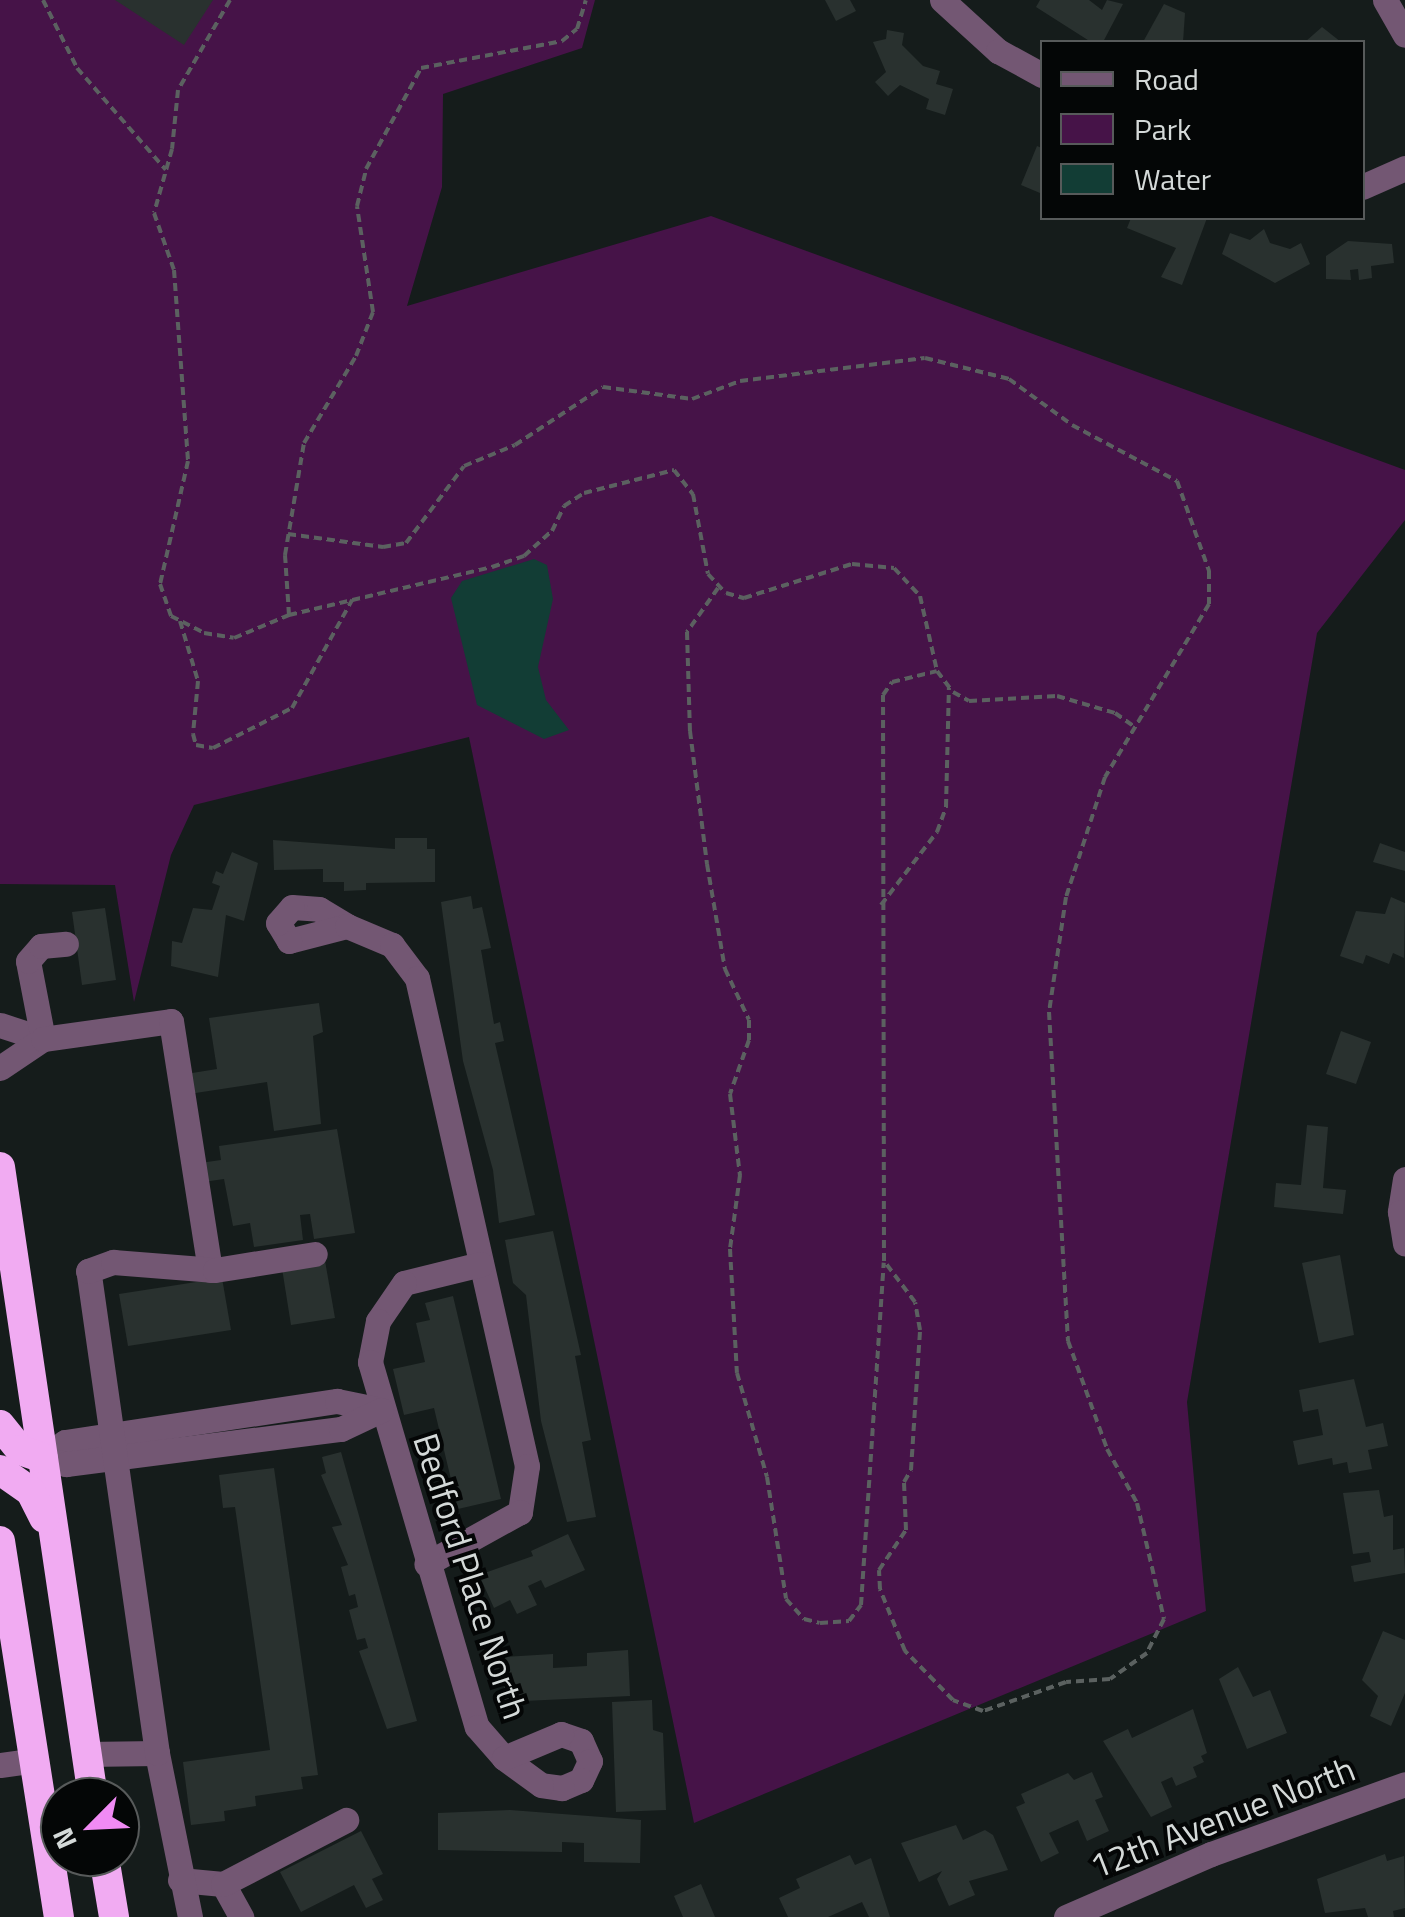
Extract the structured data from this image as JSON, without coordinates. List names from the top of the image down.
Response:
{
  "streets": {
    "street": ["Bedford Place North", "12th Avenue North"]
  },
  "legend": ["Road", "Park", "Water"],
  "north": "bottom left"
}
